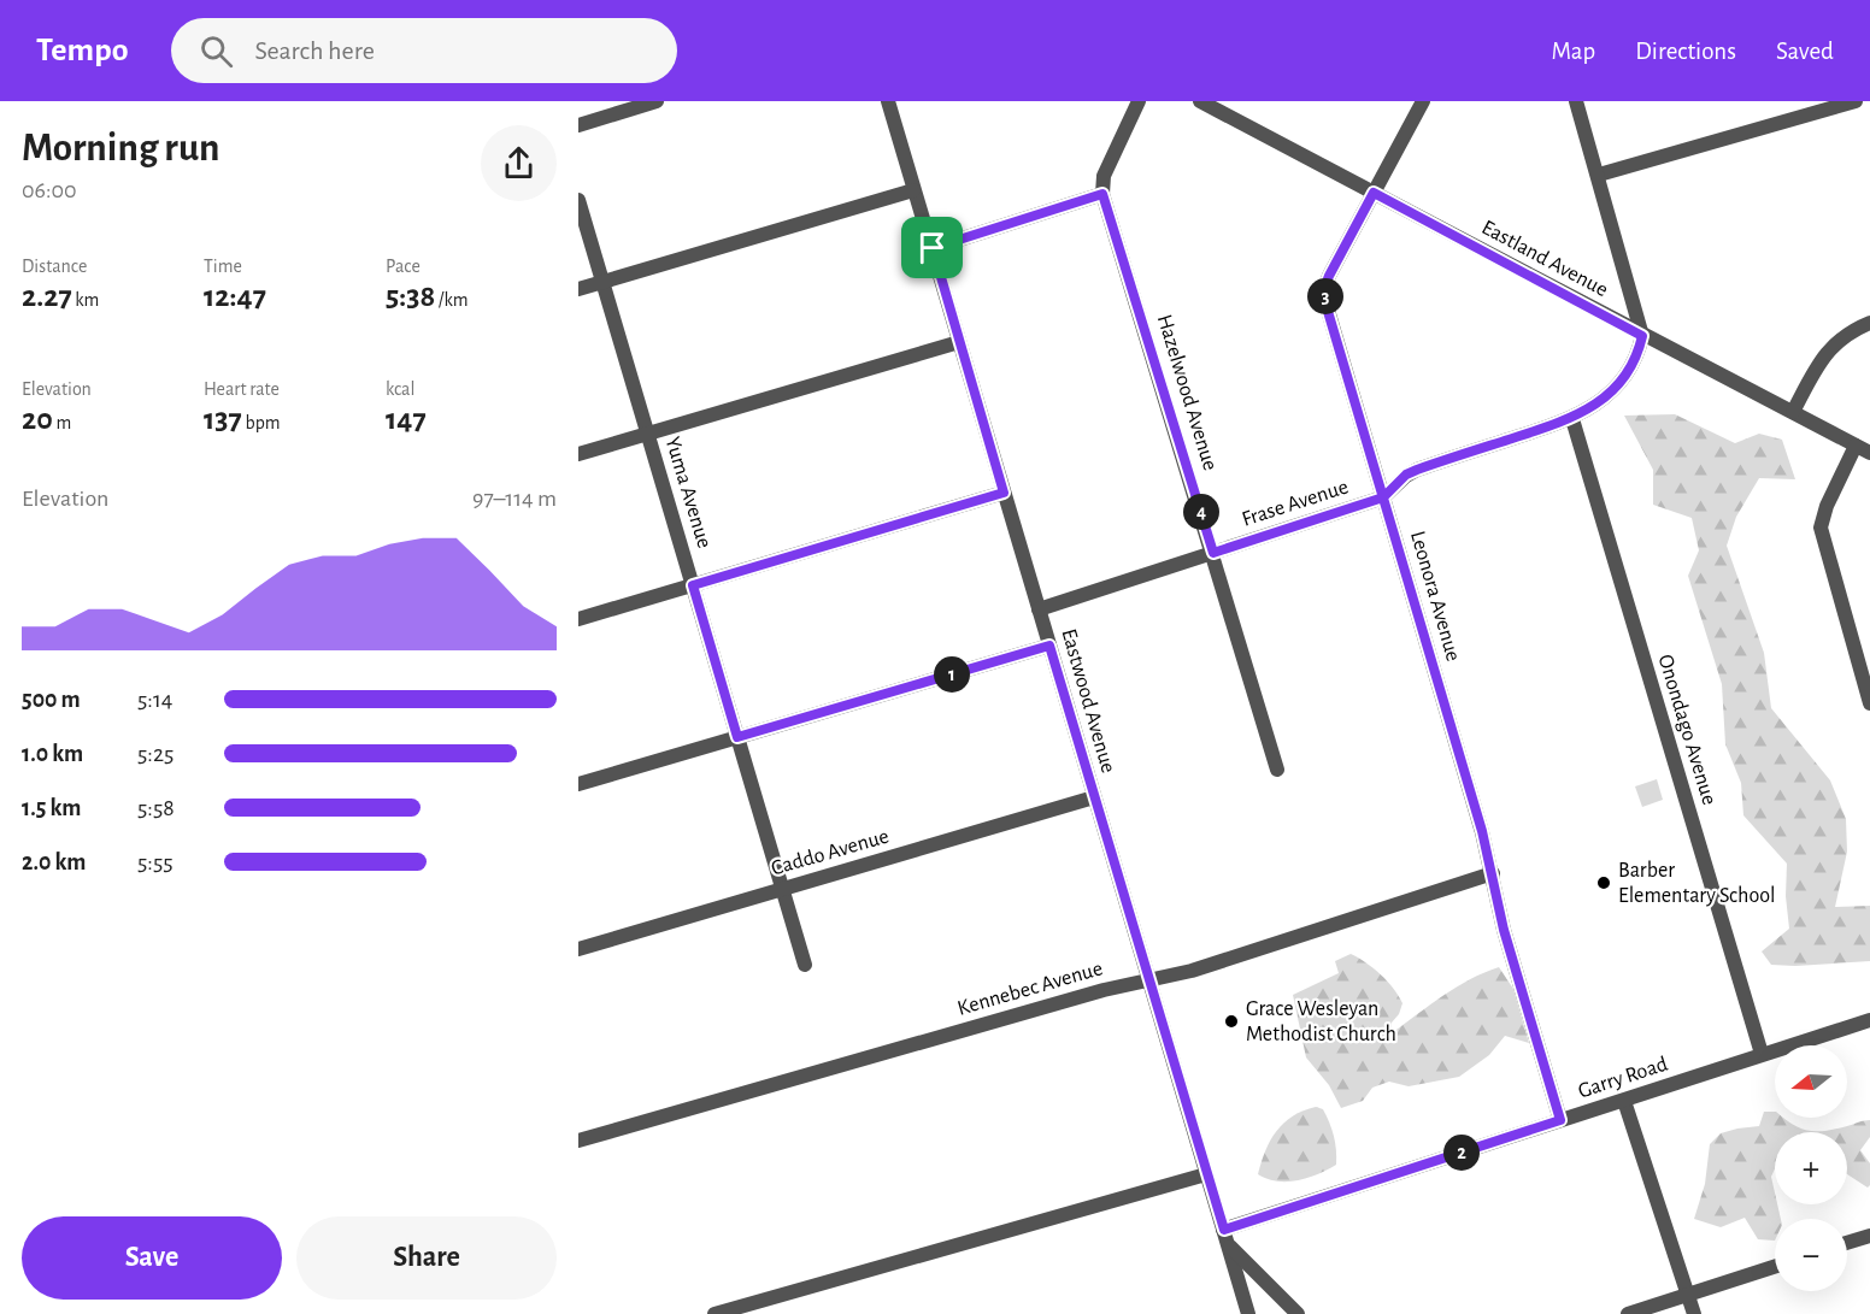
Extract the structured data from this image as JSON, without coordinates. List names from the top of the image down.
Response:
{
  "streets": {
    "street": [
      "Eastland Avenue",
      "Hazelwood Avenue",
      "Yuma Avenue",
      "Frase Avenue",
      "Leonora Avenue",
      "Eastwood Avenue",
      "Onondago Avenue",
      "Caddo Avenue",
      "Kennebec Avenue",
      "Garry Road"
    ]
  },
  "crossings": [
    ["Eastland Avenue", "Frase Avenue"],
    ["Eastland Avenue", "Leonora Avenue"],
    ["Hazelwood Avenue", "Frase Avenue"],
    ["Yuma Avenue", "Caddo Avenue"],
    ["Frase Avenue", "Leonora Avenue"],
    ["Frase Avenue", "Eastwood Avenue"],
    ["Frase Avenue", "Onondago Avenue"],
    ["Leonora Avenue", "Kennebec Avenue"],
    ["Leonora Avenue", "Garry Road"],
    ["Eastwood Avenue", "Caddo Avenue"],
    ["Eastwood Avenue", "Kennebec Avenue"],
    ["Eastwood Avenue", "Garry Road"],
    ["Onondago Avenue", "Garry Road"]
  ],
  "places": ["Barber Elementary School", "Grace Wesleyan Methodist Church"],
  "north": "left",
  "page": {
    "header": "Tempo",
    "search": "Search here",
    "nav": ["Map", "Directions", "Saved"],
    "heading": ["Morning run", "06:00"],
    "stats": [
      ["Distance", "2.27 km"],
      ["Time", "12:47"],
      ["Pace", "5:38 /km"],
      ["Elevation", "20 m"],
      ["Heart rate", "137 bpm"],
      ["kcal", "147"]
    ],
    "pins": [
      "3",
      "4",
      "1",
      "2"
    ],
    "chart": ["Elevation", "97–114 m"],
    "list": [
      {
        "name": "500 m",
        "note": "5:14"
      },
      {
        "name": "1.0 km",
        "note": "5:25"
      },
      {
        "name": "1.5 km",
        "note": "5:58"
      },
      {
        "name": "2.0 km",
        "note": "5:55"
      }
    ],
    "map_buttons": ["+", "−"],
    "buttons": ["Save", "Share"]
  }
}
